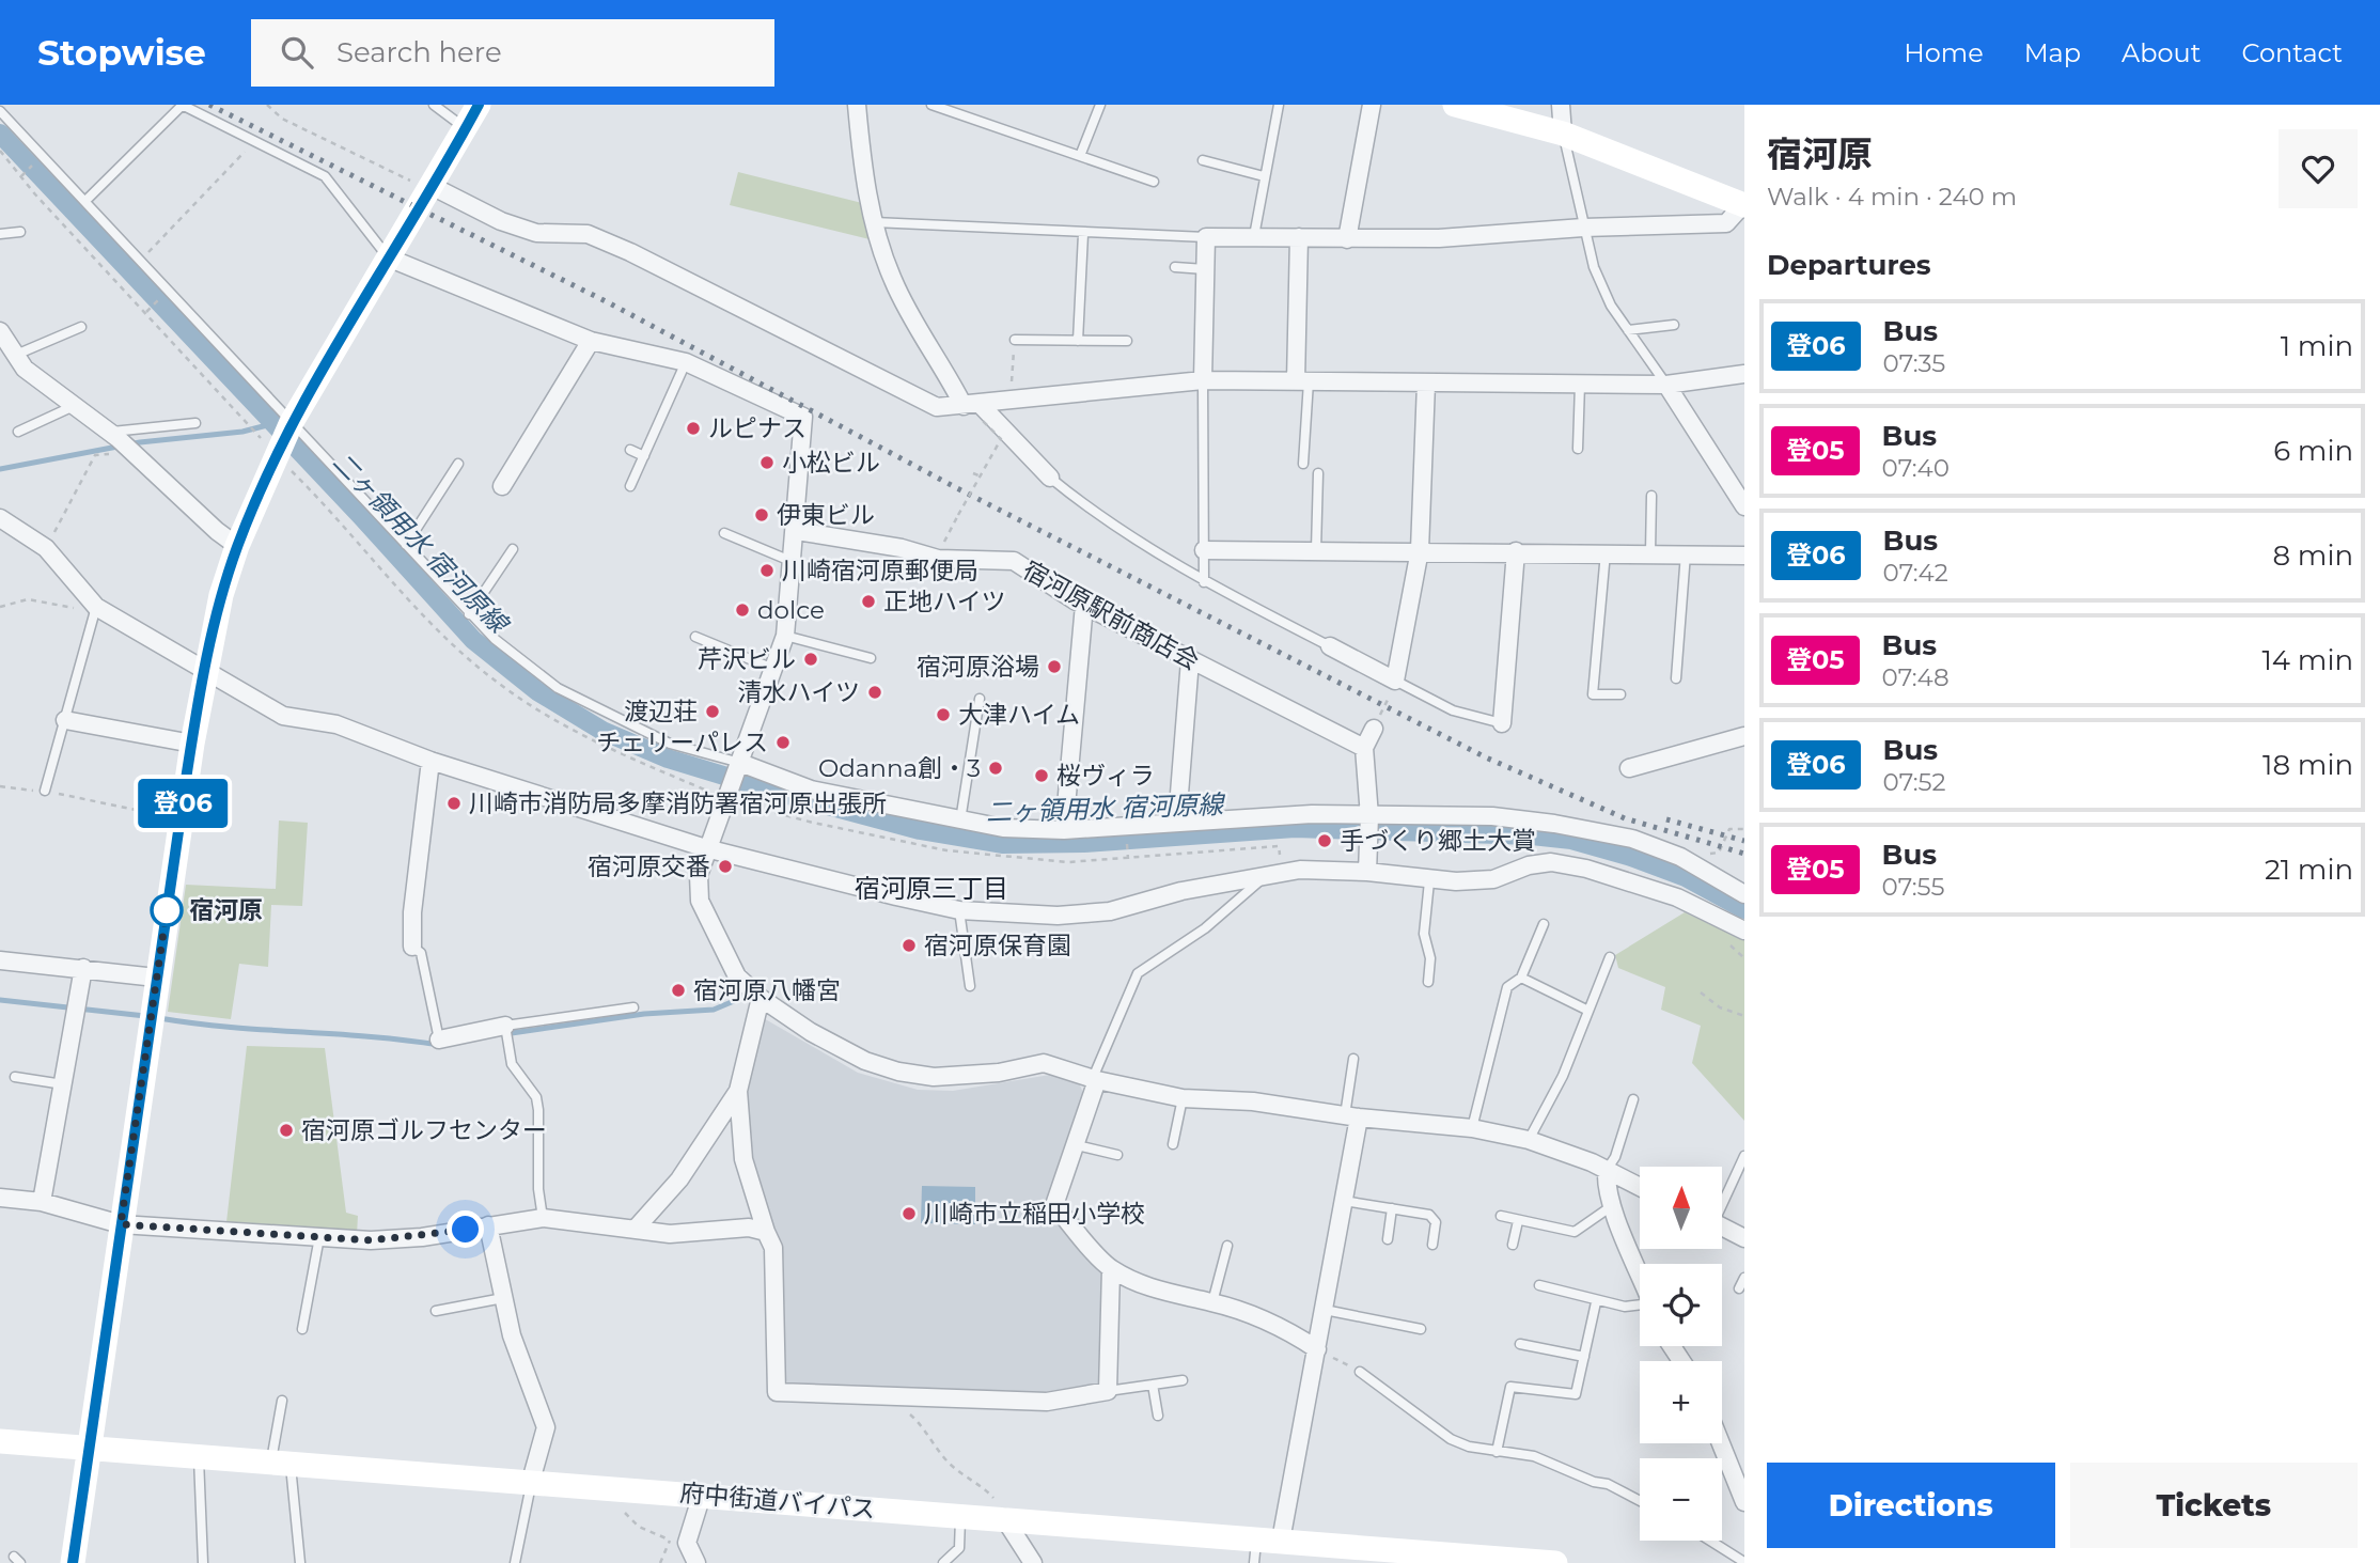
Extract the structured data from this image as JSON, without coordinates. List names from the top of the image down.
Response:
{
  "streets": {
    "street": ["宿河原駅前商店会", "府中街道バイパス"]
  },
  "districts": ["宿河原三丁目"],
  "water": ["二ヶ領用水 宿河原線"],
  "places": [
    "ルピナス",
    "小松ビル",
    "伊東ビル",
    "川崎宿河原郵便局",
    "正地ハイツ",
    "dolce",
    "芹沢ビル",
    "宿河原浴場",
    "清水ハイツ",
    "渡辺荘",
    "大津ハイム",
    "チェリーパレス",
    "Odanna創・3",
    "桜ヴィラ",
    "川崎市消防局多摩消防署宿河原出張所",
    "手づくり郷土大賞",
    "宿河原交番",
    "宿河原",
    "宿河原保育園",
    "宿河原八幡宮",
    "宿河原ゴルフセンター",
    "川崎市立稲田小学校"
  ],
  "lines": ["bus line 登06"],
  "north": "top",
  "page": {
    "header": "Stopwise",
    "search": "Search here",
    "nav": [
      "Home",
      "Map",
      "About",
      "Contact"
    ],
    "on_map": "登06",
    "heading": [
      ["宿河原", "Walk · 4 min · 240 m"],
      "Departures"
    ],
    "list": [
      {
        "mark": "登06",
        "name": "Bus",
        "note": "07:35",
        "value": "1 min"
      },
      {
        "mark": "登05",
        "name": "Bus",
        "note": "07:40",
        "value": "6 min"
      },
      {
        "mark": "登06",
        "name": "Bus",
        "note": "07:42",
        "value": "8 min"
      },
      {
        "mark": "登05",
        "name": "Bus",
        "note": "07:48",
        "value": "14 min"
      },
      {
        "mark": "登06",
        "name": "Bus",
        "note": "07:52",
        "value": "18 min"
      },
      {
        "mark": "登05",
        "name": "Bus",
        "note": "07:55",
        "value": "21 min"
      }
    ],
    "map_buttons": ["+", "−"],
    "buttons": ["Directions", "Tickets"]
  }
}
